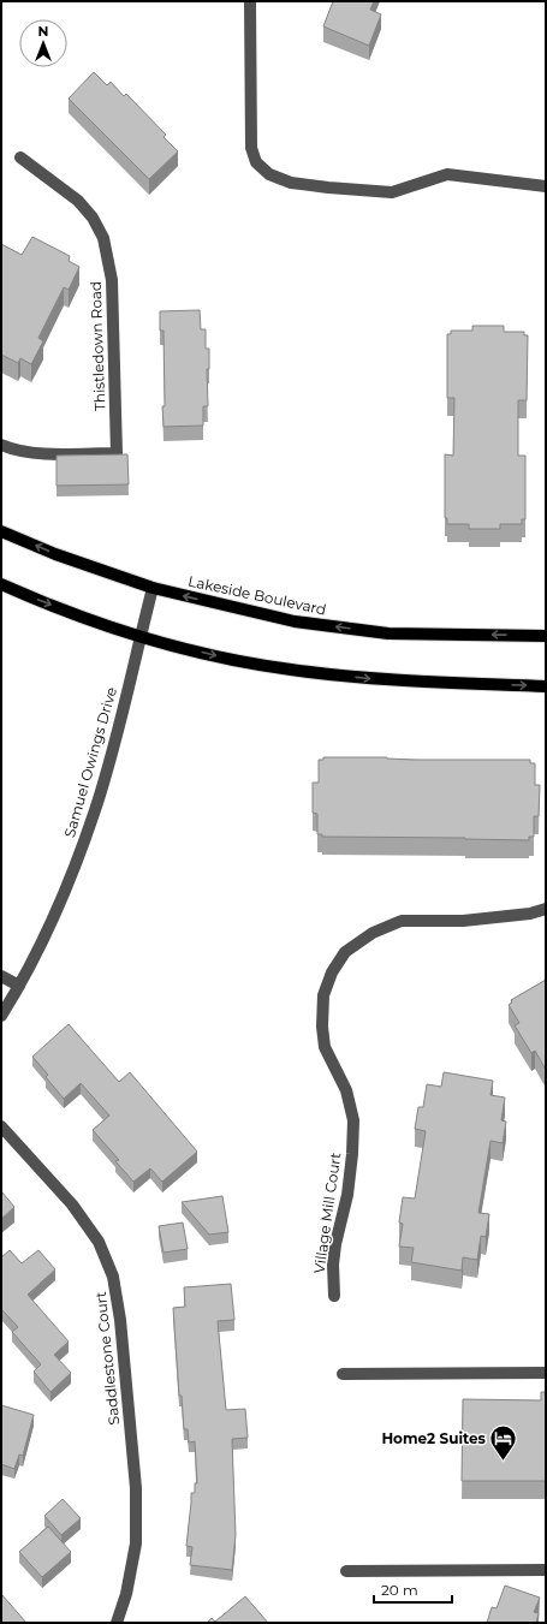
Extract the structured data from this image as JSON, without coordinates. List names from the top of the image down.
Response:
{
  "streets": {
    "main road": ["Lakeside Boulevard"],
    "street": [
      "Thistledown Road",
      "Samuel Owings Drive",
      "Village Mill Court",
      "Saddlestone Court"
    ]
  },
  "crossings": [
    ["Lakeside Boulevard", "Samuel Owings Drive"]
  ],
  "places": {
    "hotel": ["Home2 Suites"]
  },
  "scale_bar": "20 m",
  "north": "top"
}
